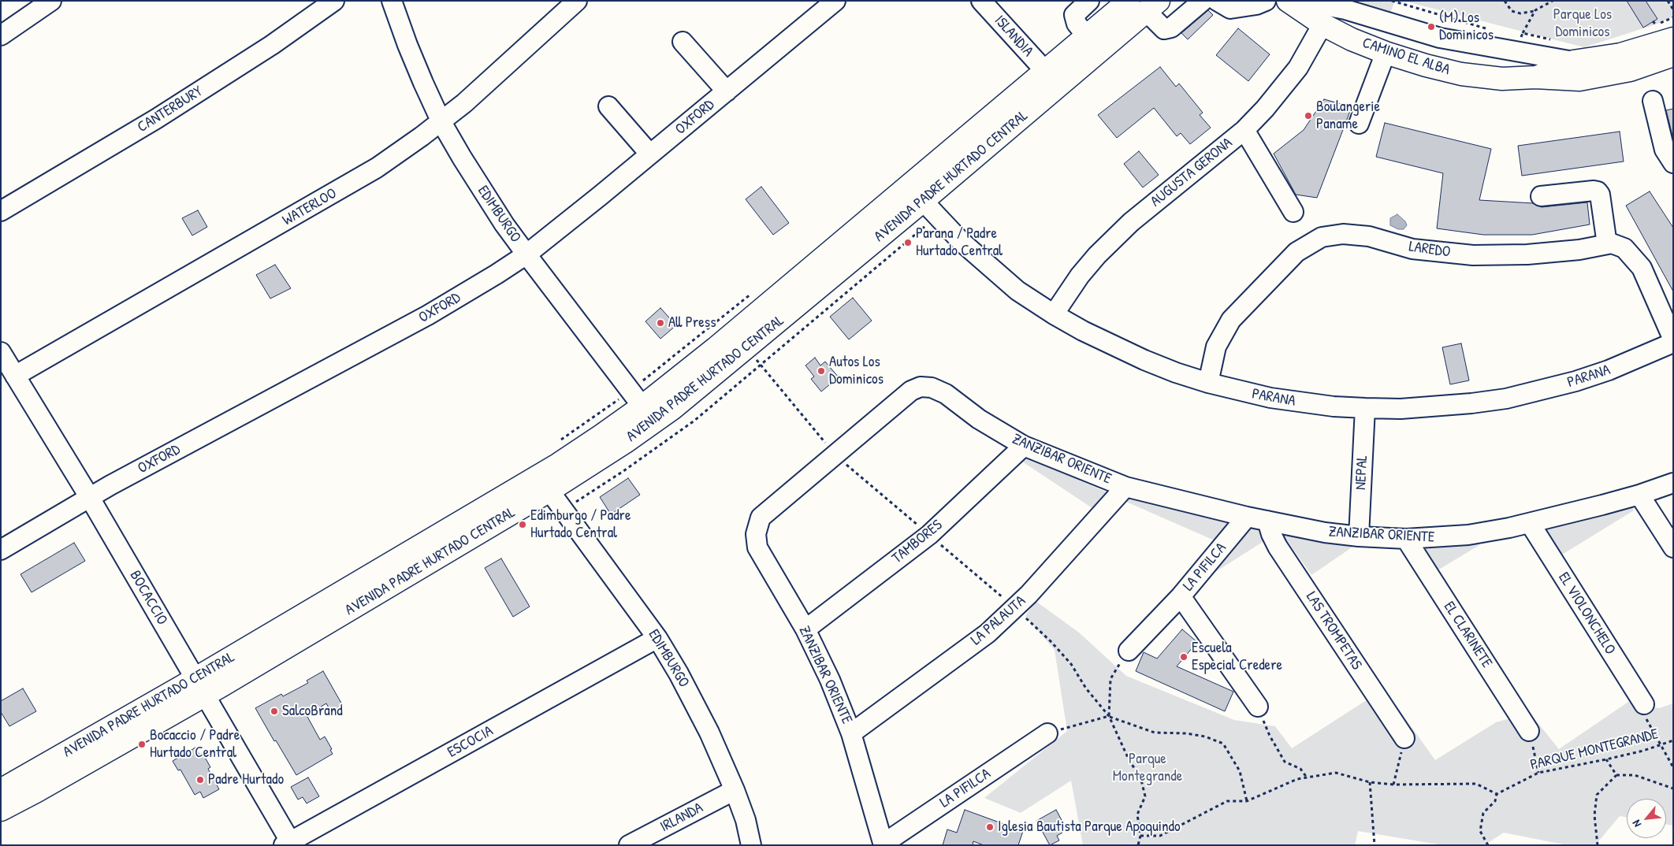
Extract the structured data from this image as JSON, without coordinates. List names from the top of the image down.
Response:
{
  "streets": {
    "main road": ["CAMINO EL ALBA", "AVENIDA PADRE HURTADO CENTRAL"],
    "street": [
      "ISLANDIA",
      "CANTERBURY",
      "OXFORD",
      "AUGUSTA GERONA",
      "WATERLOO",
      "EDIMBURGO",
      "LAREDO",
      "PARANA",
      "ZANZIBAR ORIENTE",
      "NEPAL",
      "TAMBORES",
      "LA PIFILCA",
      "BOCACCIO",
      "EL VIOLONCHELO",
      "LA PALAUTA",
      "LAS TROMPETAS",
      "EL CLARINETE",
      "ESCOCIA",
      "IRLANDA"
    ],
    "path": ["PARQUE MONTEGRANDE"]
  },
  "crossings": [
    ["ISLANDIA", "AVENIDA PADRE HURTADO CENTRAL"],
    ["CAMINO EL ALBA", "AUGUSTA GERONA"],
    ["OXFORD", "EDIMBURGO"],
    ["OXFORD", "BOCACCIO"],
    ["AUGUSTA GERONA", "PARANA"],
    ["AVENIDA PADRE HURTADO CENTRAL", "EDIMBURGO"],
    ["AVENIDA PADRE HURTADO CENTRAL", "PARANA"],
    ["AVENIDA PADRE HURTADO CENTRAL", "BOCACCIO"],
    ["WATERLOO", "EDIMBURGO"],
    ["WATERLOO", "BOCACCIO"],
    ["EDIMBURGO", "ESCOCIA"],
    ["EDIMBURGO", "IRLANDA"],
    ["LAREDO", "PARANA"],
    ["PARANA", "NEPAL"],
    ["ZANZIBAR ORIENTE", "NEPAL"],
    ["ZANZIBAR ORIENTE", "TAMBORES"],
    ["ZANZIBAR ORIENTE", "LA PIFILCA"],
    ["ZANZIBAR ORIENTE", "EL VIOLONCHELO"],
    ["ZANZIBAR ORIENTE", "LA PALAUTA"],
    ["ZANZIBAR ORIENTE", "LAS TROMPETAS"],
    ["ZANZIBAR ORIENTE", "EL CLARINETE"],
    ["BOCACCIO", "ESCOCIA"]
  ],
  "parks": ["Parque Los Dominicos", "Parque Montegrande"],
  "places": [
    "(M) Los Dominicos",
    "Boulangerie Paname",
    "Parana / Padre Hurtado Central",
    "All Press",
    "Autos Los Dominicos",
    "Edimburgo / Padre Hurtado Central",
    "Escuela Especial Credere",
    "SalcoBrand",
    "Bocaccio / Padre Hurtado Central",
    "Padre Hurtado",
    "Iglesia Bautista Parque Apoquindo"
  ],
  "north": "bottom left"
}
